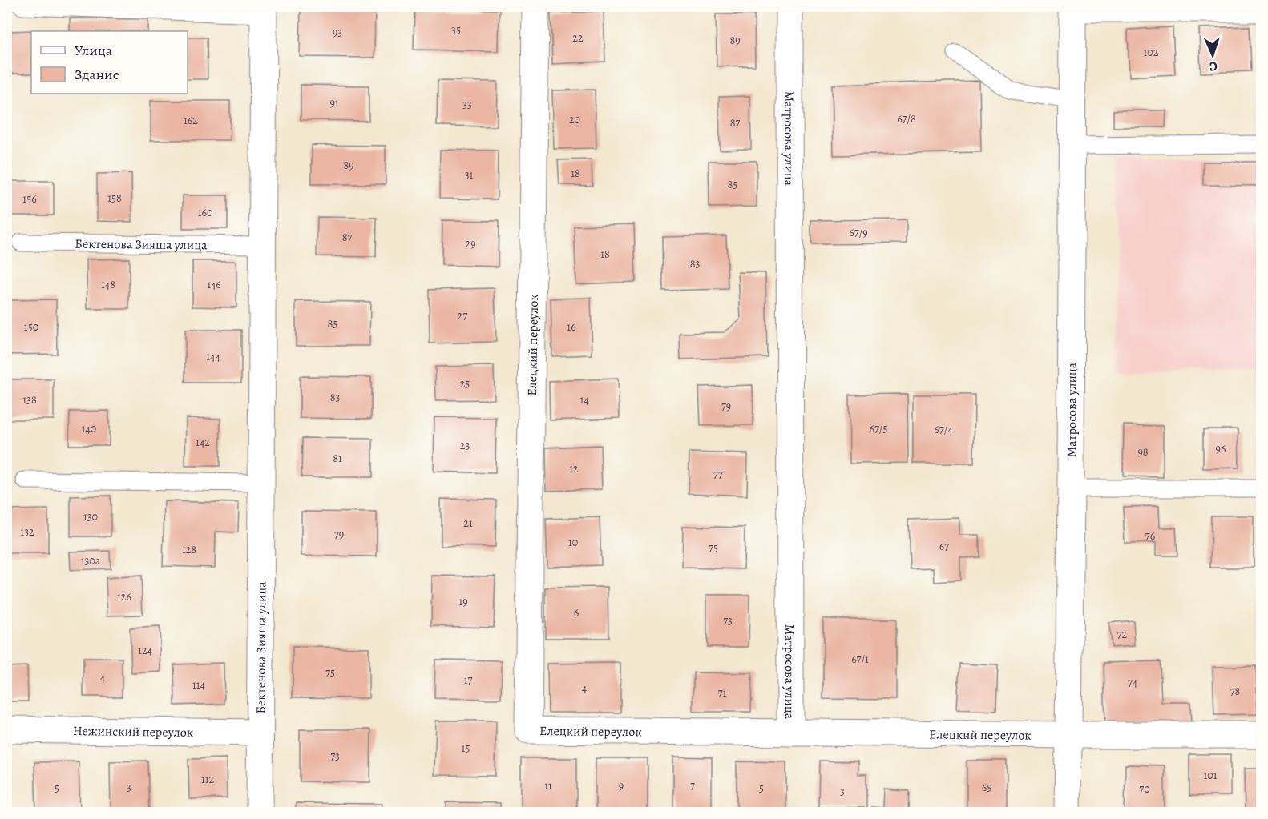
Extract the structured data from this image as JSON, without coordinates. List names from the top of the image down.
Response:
{
  "streets": {
    "street": [
      "Матросова улица",
      "Бектенова Зияша улица",
      "Елецкий переулок",
      "Нежинский переулок"
    ]
  },
  "crossings": [
    ["Матросова улица", "Елецкий переулок"],
    ["Бектенова Зияша улица", "Нежинский переулок"]
  ],
  "house_numbers": [
    "35",
    "93",
    "22",
    "89",
    "102",
    "91",
    "33",
    "67/8",
    "20",
    "162",
    "87",
    "89",
    "18",
    "31",
    "85",
    "158",
    "156",
    "160",
    "67/9",
    "87",
    "29",
    "18",
    "83",
    "148",
    "146",
    "27",
    "85",
    "150",
    "16",
    "144",
    "25",
    "83",
    "138",
    "14",
    "79",
    "140",
    "67/5",
    "67/4",
    "142",
    "23",
    "96",
    "98",
    "81",
    "12",
    "77",
    "130",
    "21",
    "132",
    "79",
    "76",
    "10",
    "67",
    "75",
    "128",
    "130а",
    "126",
    "19",
    "6",
    "73",
    "72",
    "124",
    "67/1",
    "75",
    "4",
    "17",
    "74",
    "114",
    "4",
    "78",
    "71",
    "15",
    "73",
    "101",
    "112",
    "11",
    "9",
    "7",
    "3",
    "65",
    "5",
    "5",
    "70",
    "3"
  ],
  "legend": ["Улица", "Здание"],
  "north": "bottom"
}
